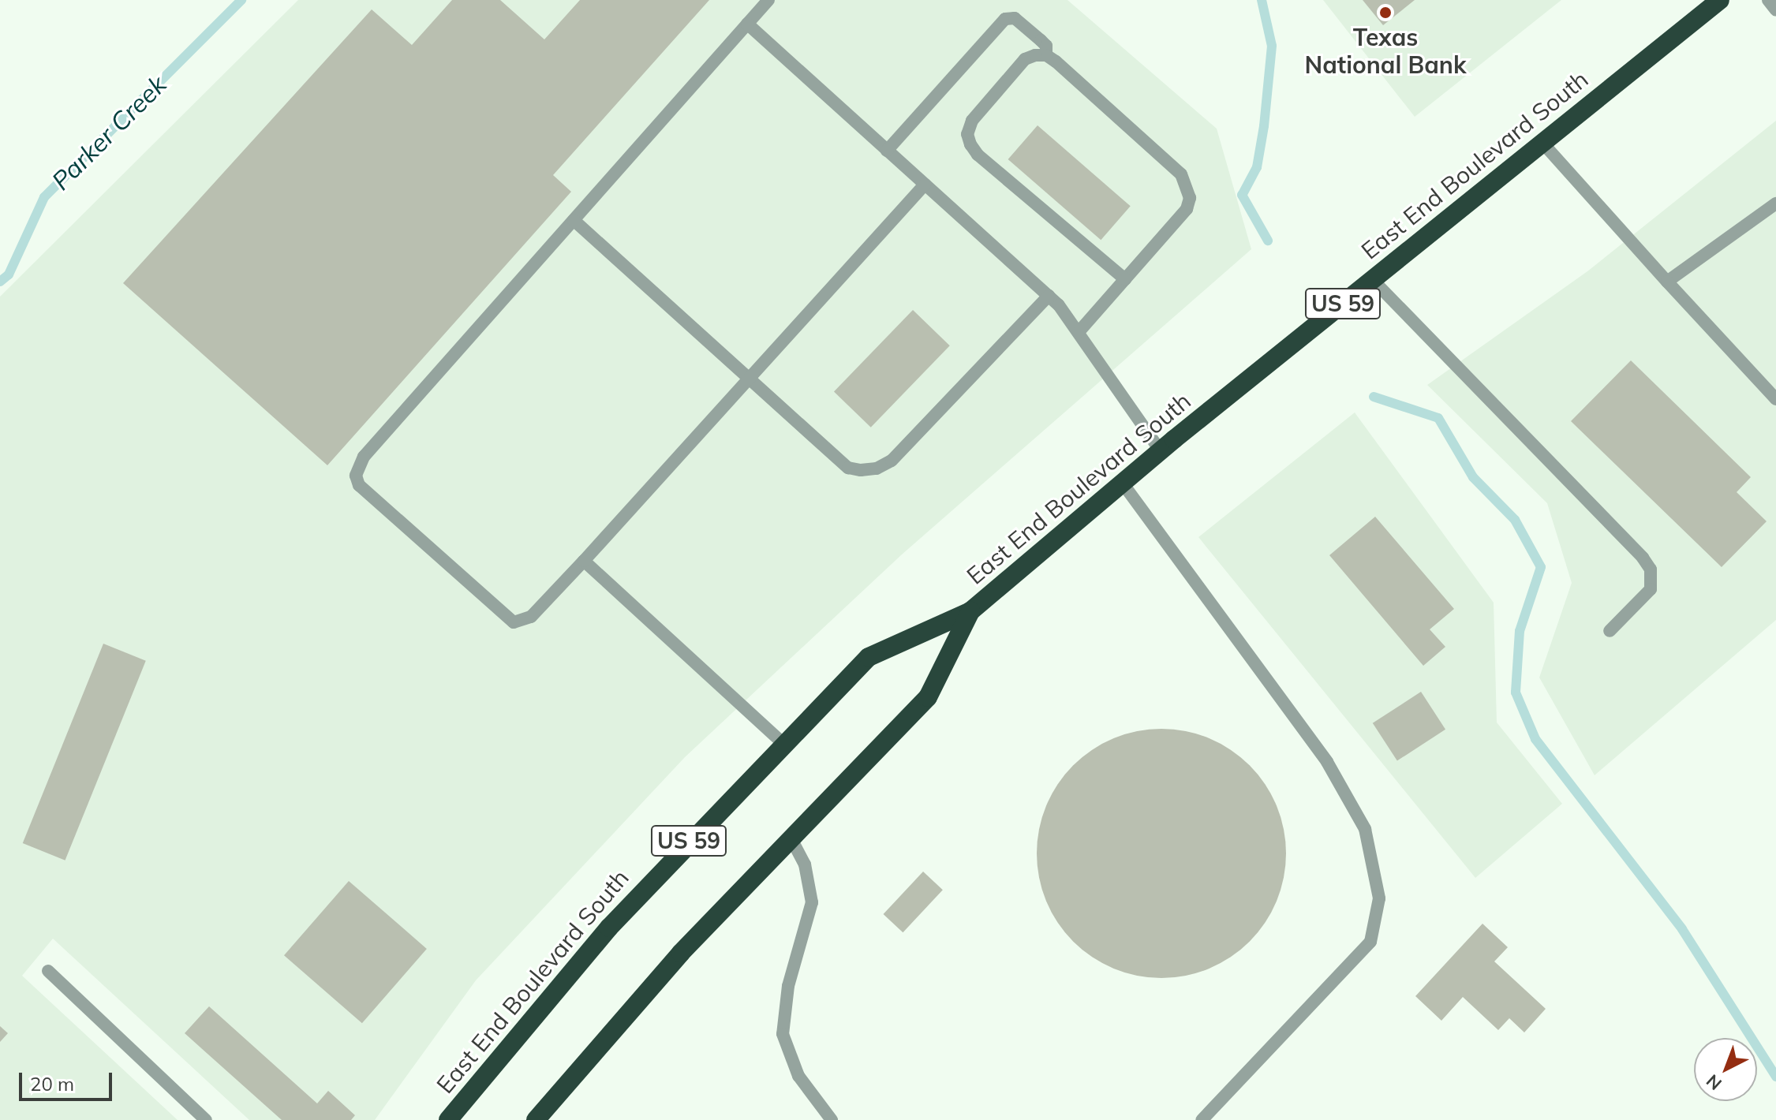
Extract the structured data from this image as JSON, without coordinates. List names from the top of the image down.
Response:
{
  "streets": {
    "highway": ["East End Boulevard South", "US 59"]
  },
  "water": ["Parker Creek"],
  "places": ["Texas National Bank"],
  "scale_bar": "20 m",
  "north": "bottom left"
}
